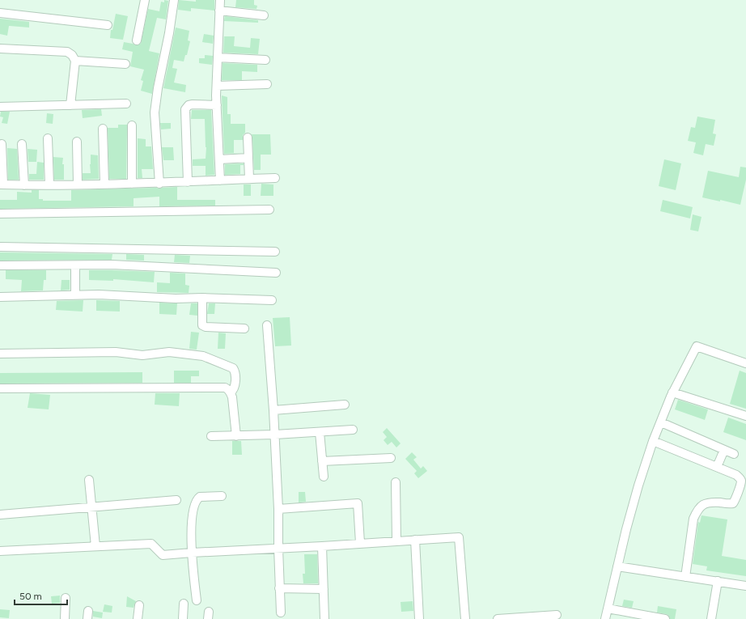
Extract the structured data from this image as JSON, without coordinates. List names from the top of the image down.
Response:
{
  "scale_bar": "50 m"
}
